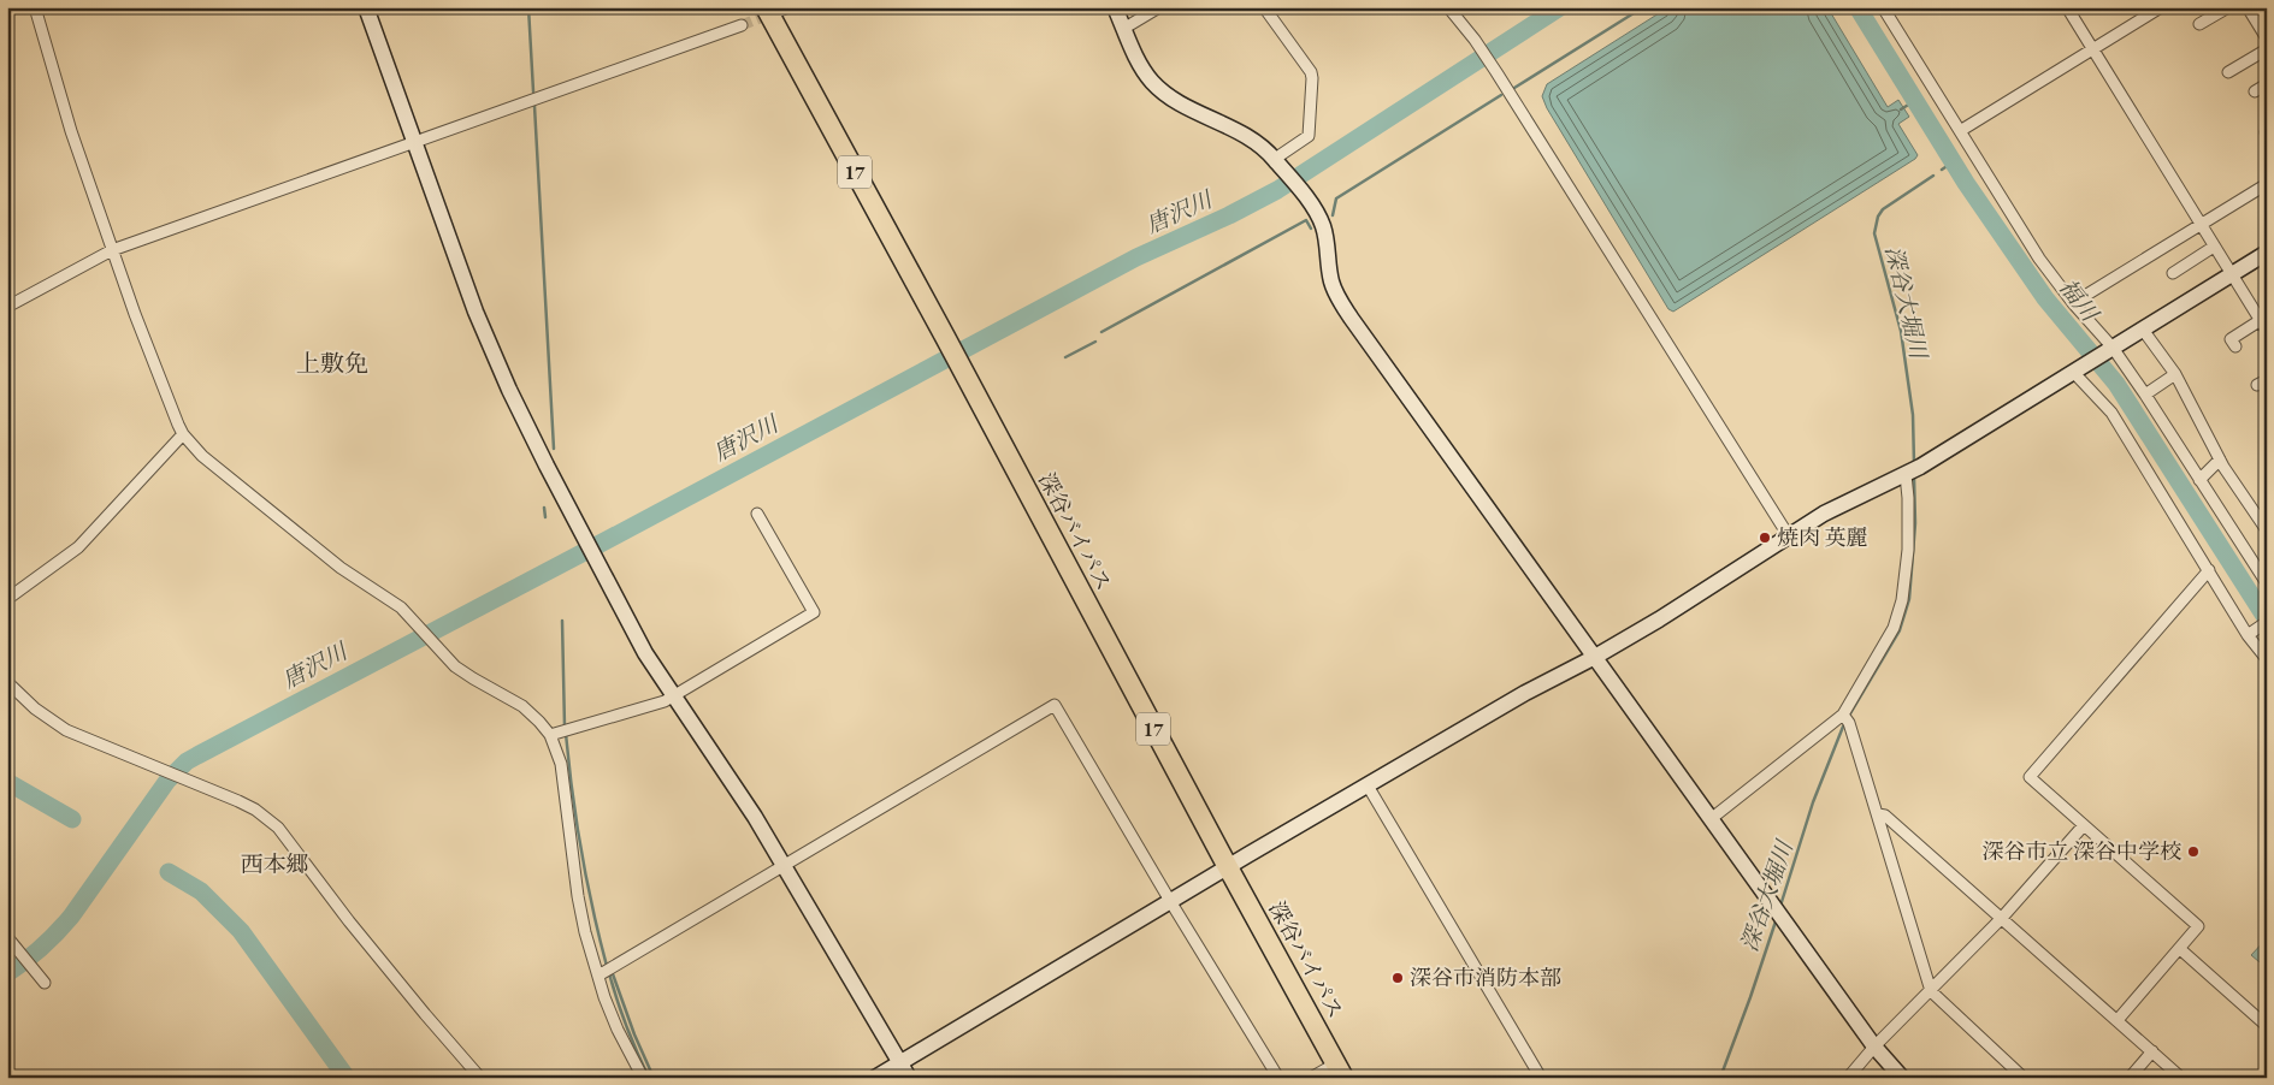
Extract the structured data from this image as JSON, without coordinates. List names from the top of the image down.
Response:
{
  "streets": {
    "highway": ["17", "深谷バイパス"]
  },
  "districts": ["上敷免", "西本郷"],
  "water": ["唐沢川", "福川", "深谷大堀川"],
  "places": ["焼肉 英麗", "深谷市立 深谷中学校", "深谷市消防本部"]
}
